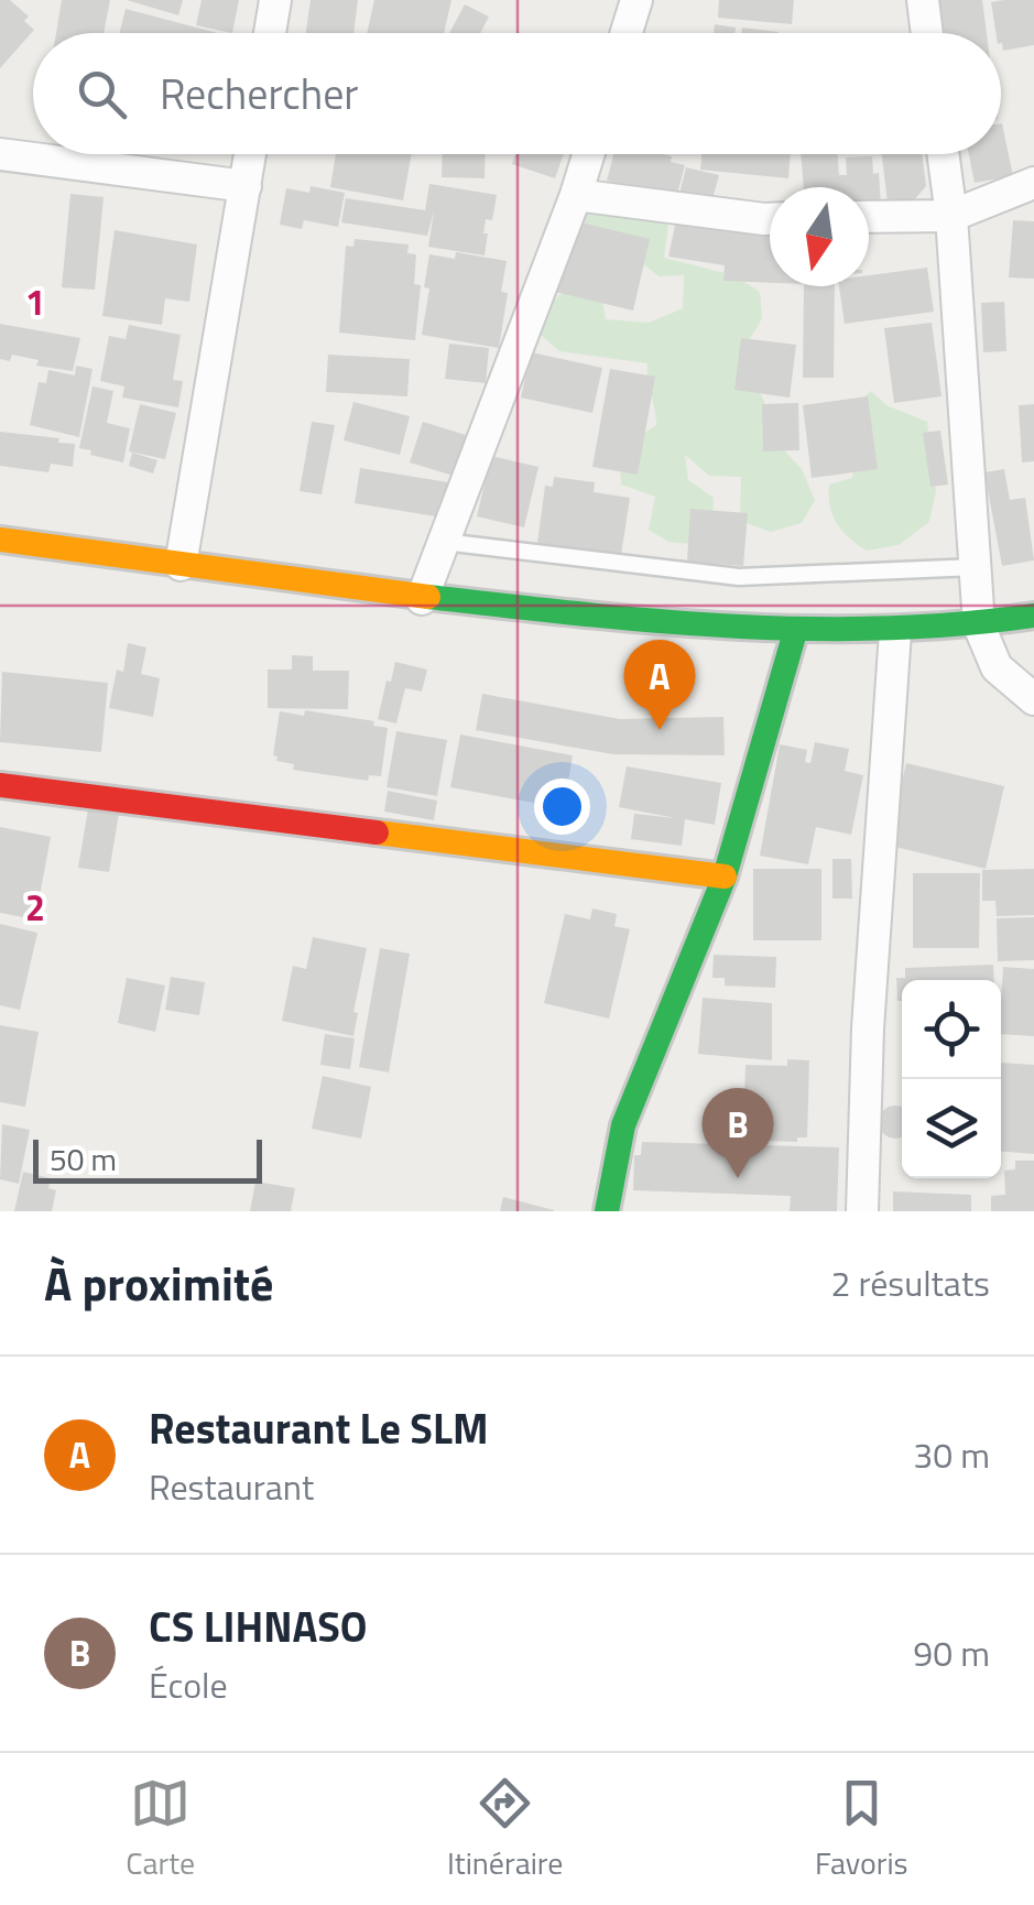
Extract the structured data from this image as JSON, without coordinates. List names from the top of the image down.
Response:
{
  "scale_bar": "50 m",
  "north": "bottom",
  "page": {
    "search": "Rechercher",
    "pins": ["A", "B"],
    "scale": "50 m",
    "heading": ["À proximité", "2 résultats"],
    "list": [
      {
        "mark": "A",
        "name": "Restaurant Le SLM",
        "note": "Restaurant",
        "value": "30 m"
      },
      {
        "mark": "B",
        "name": "CS LIHNASO",
        "note": "École",
        "value": "90 m"
      }
    ],
    "nav": ["Carte", "Itinéraire", "Favoris"]
  },
  "grid": {
    "rows": ["1", "2"]
  }
}
